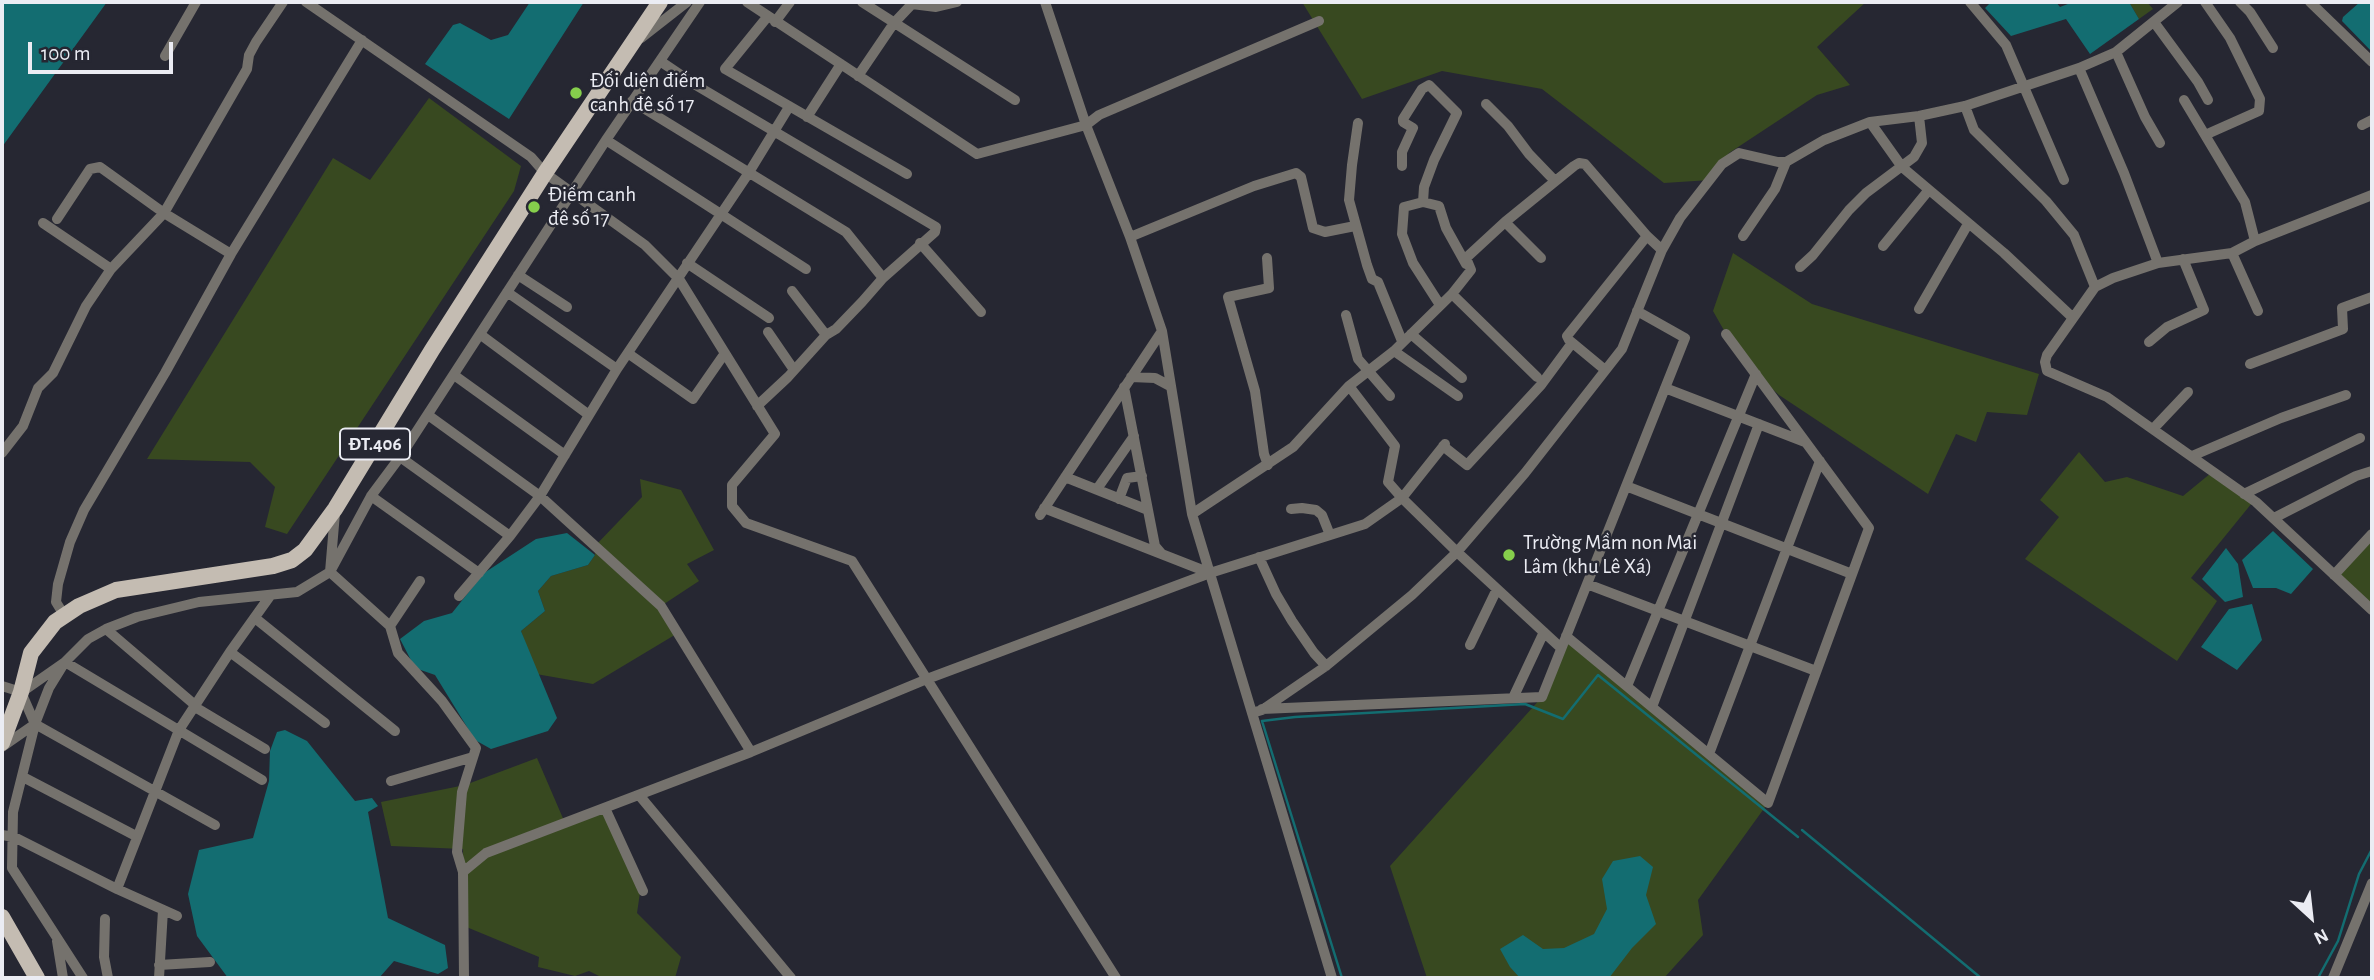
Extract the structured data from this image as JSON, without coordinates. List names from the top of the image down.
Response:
{
  "streets": {
    "main road": ["ĐT.406"]
  },
  "places": ["Đối diện điếm canh đê số 17", "Điếm canh đê số 17", "Trường Mầm non Mai Lâm (khu Lê Xá)"],
  "scale_bar": "100 m",
  "north": "bottom right"
}
